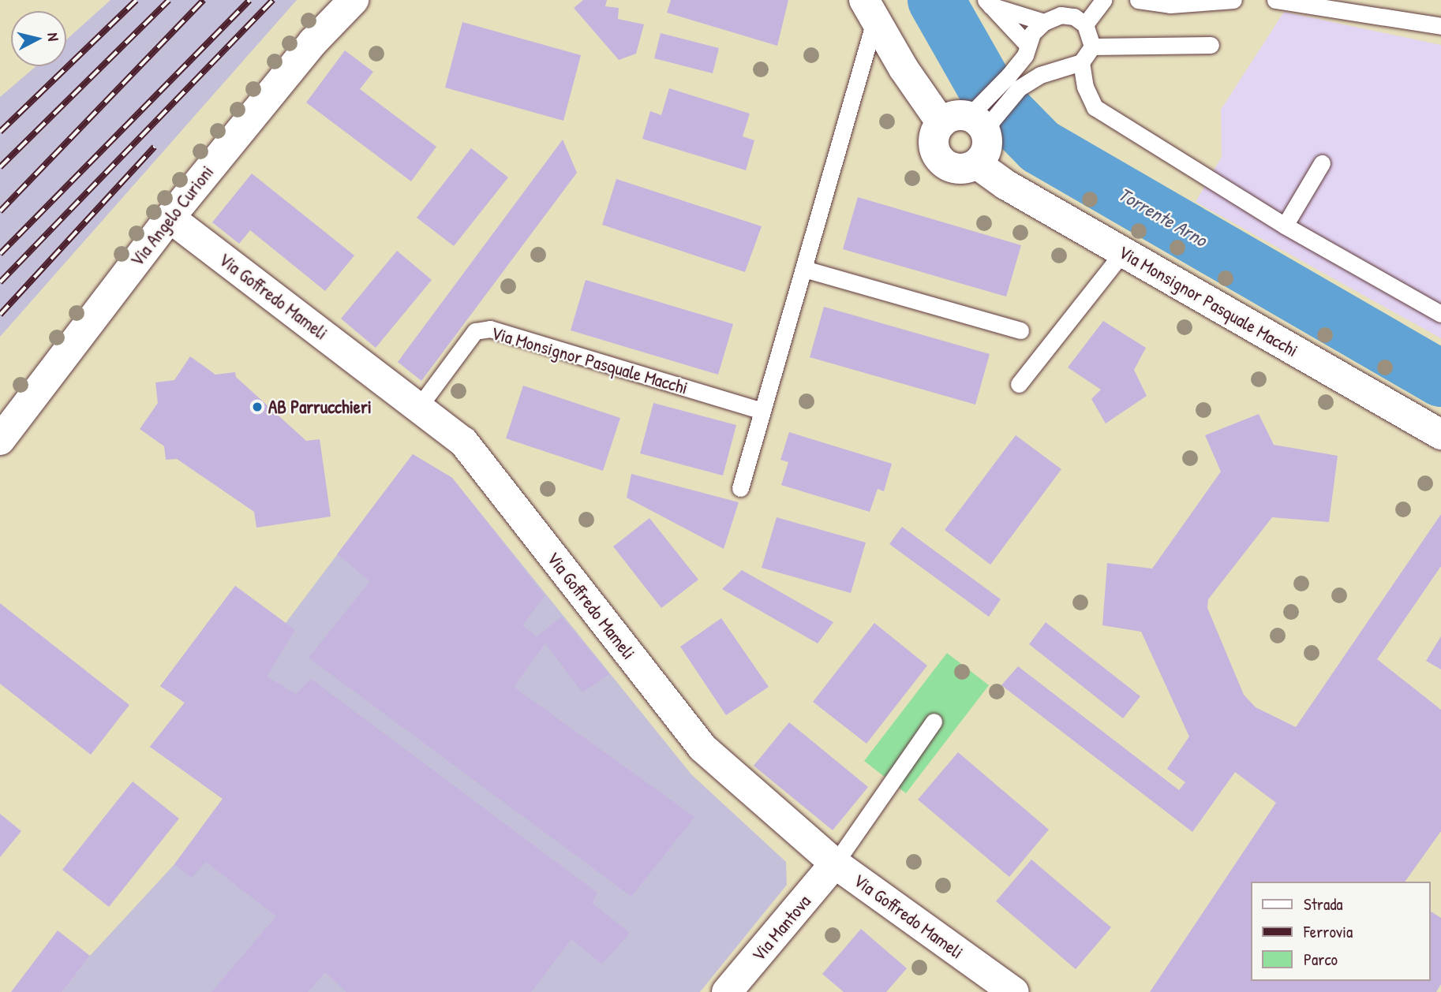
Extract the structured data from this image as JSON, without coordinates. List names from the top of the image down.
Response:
{
  "streets": {
    "street": [
      "Via Angelo Curioni",
      "Via Goffredo Mameli",
      "Via Monsignor Pasquale Macchi",
      "Via Mantova"
    ]
  },
  "crossings": [
    ["Via Angelo Curioni", "Via Goffredo Mameli"],
    ["Via Goffredo Mameli", "Via Monsignor Pasquale Macchi"],
    ["Via Goffredo Mameli", "Via Mantova"]
  ],
  "water": ["Torrente Arno"],
  "places": ["AB Parrucchieri"],
  "legend": ["Strada", "Ferrovia", "Parco"],
  "north": "right"
}
